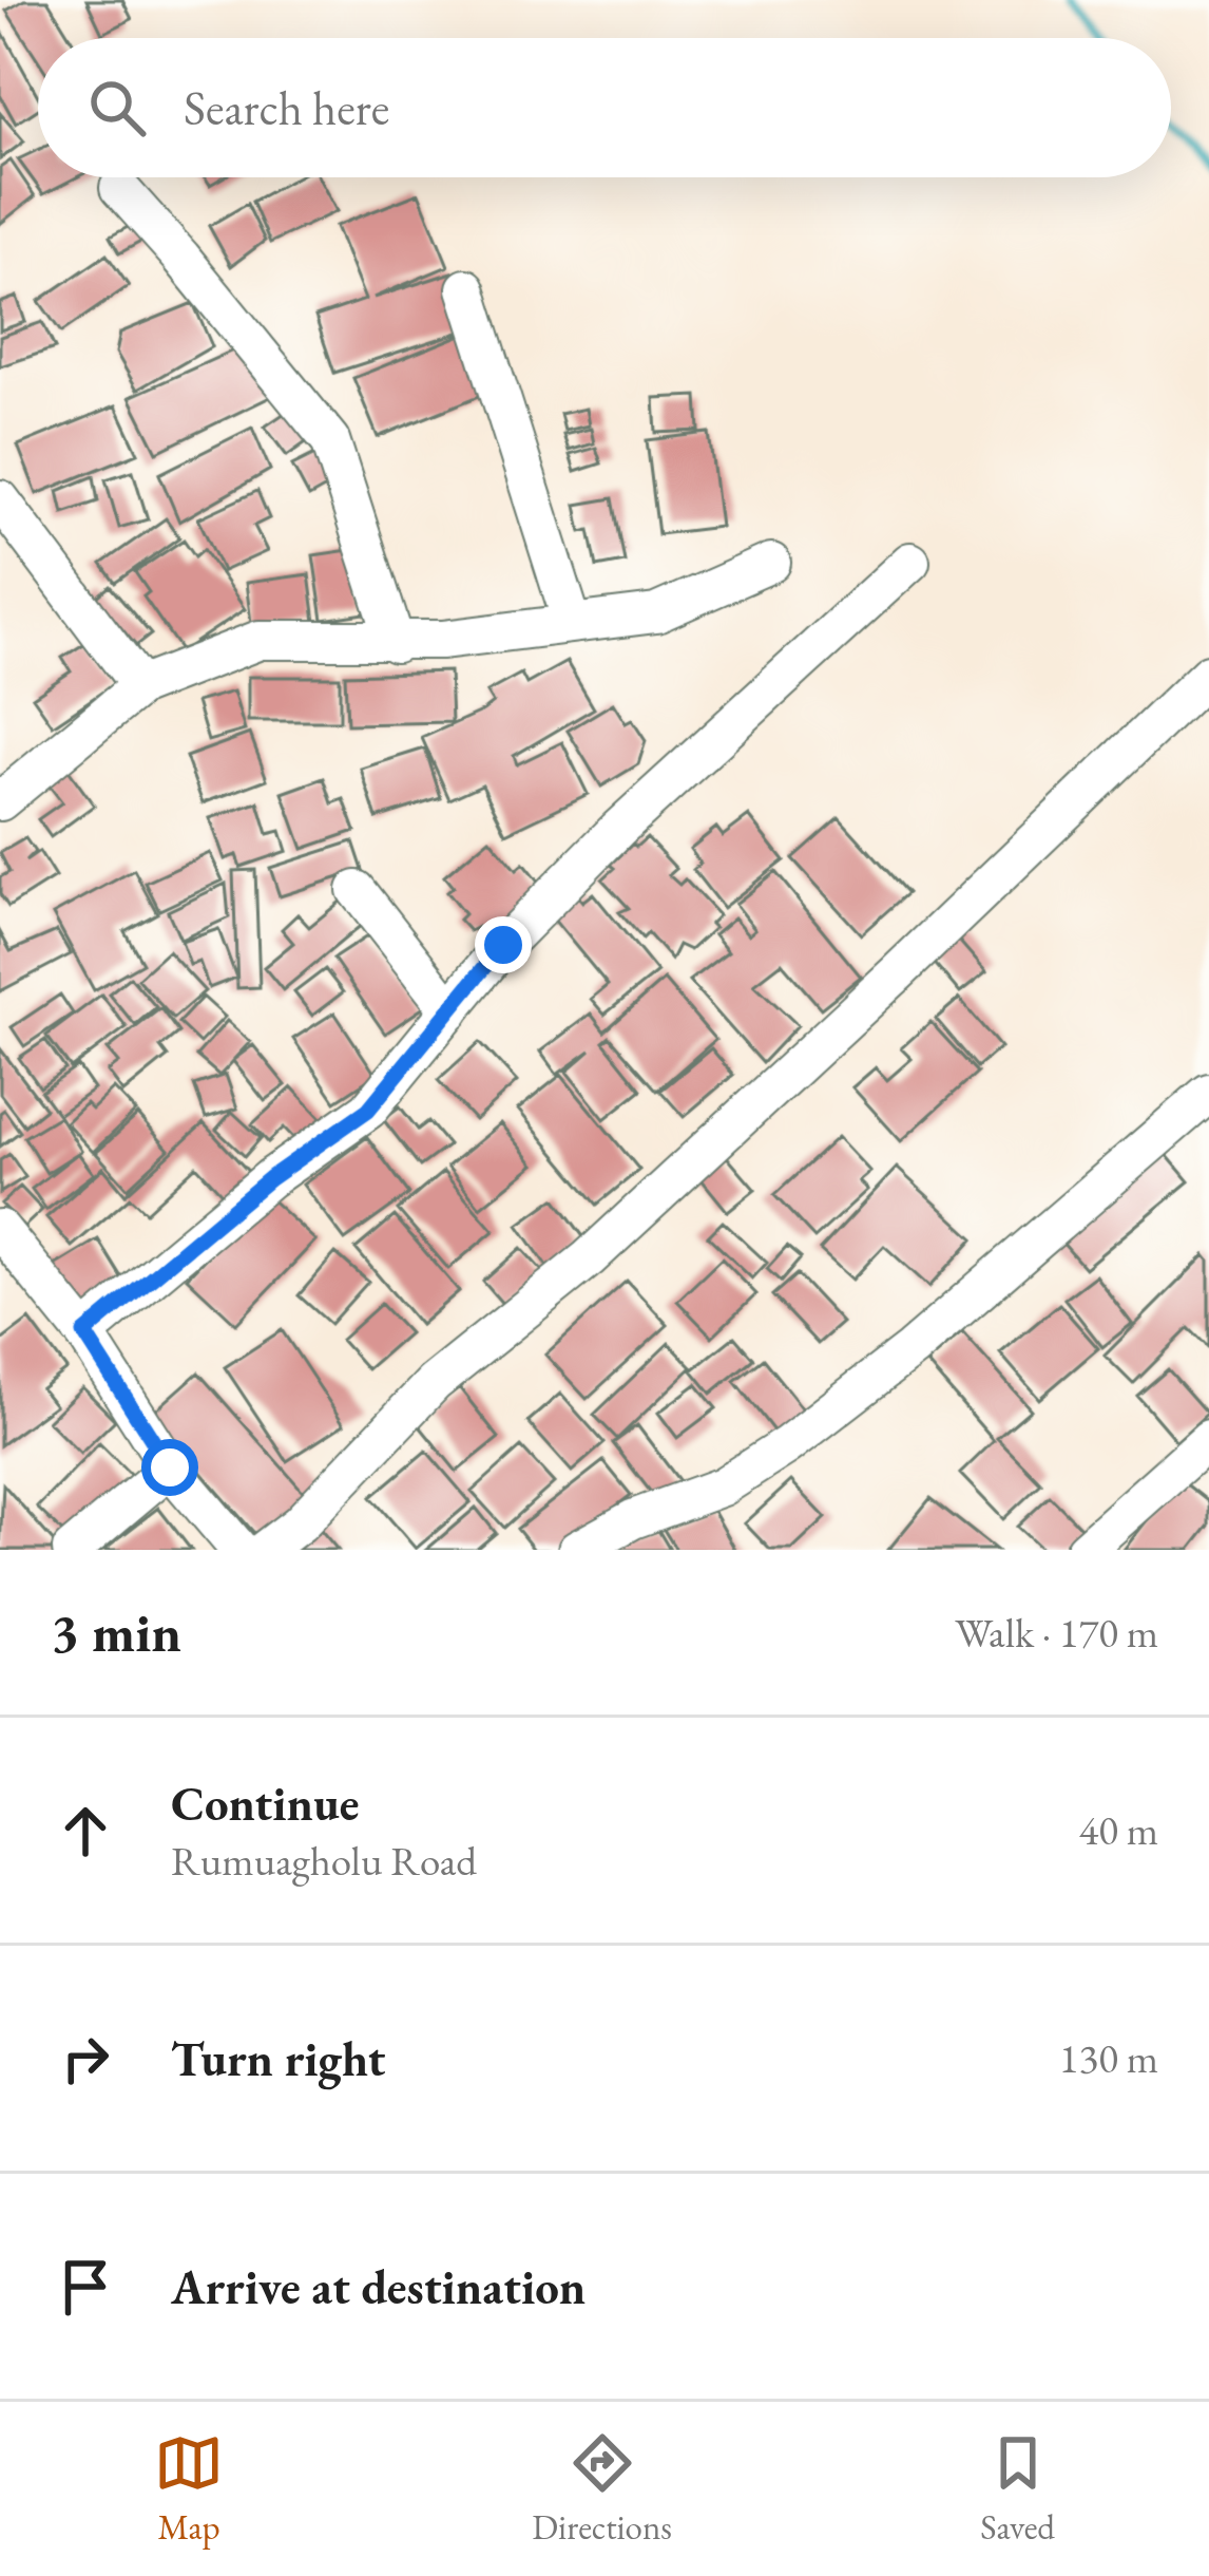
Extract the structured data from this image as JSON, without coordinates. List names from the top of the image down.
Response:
{
  "page": {
    "search": "Search here",
    "heading": ["3 min", "Walk · 170 m"],
    "list": [
      ["Continue", "Rumuagholu Road", "40 m"],
      ["Turn right", "130 m"],
      "Arrive at destination"
    ],
    "nav": ["Map", "Directions", "Saved"]
  }
}
